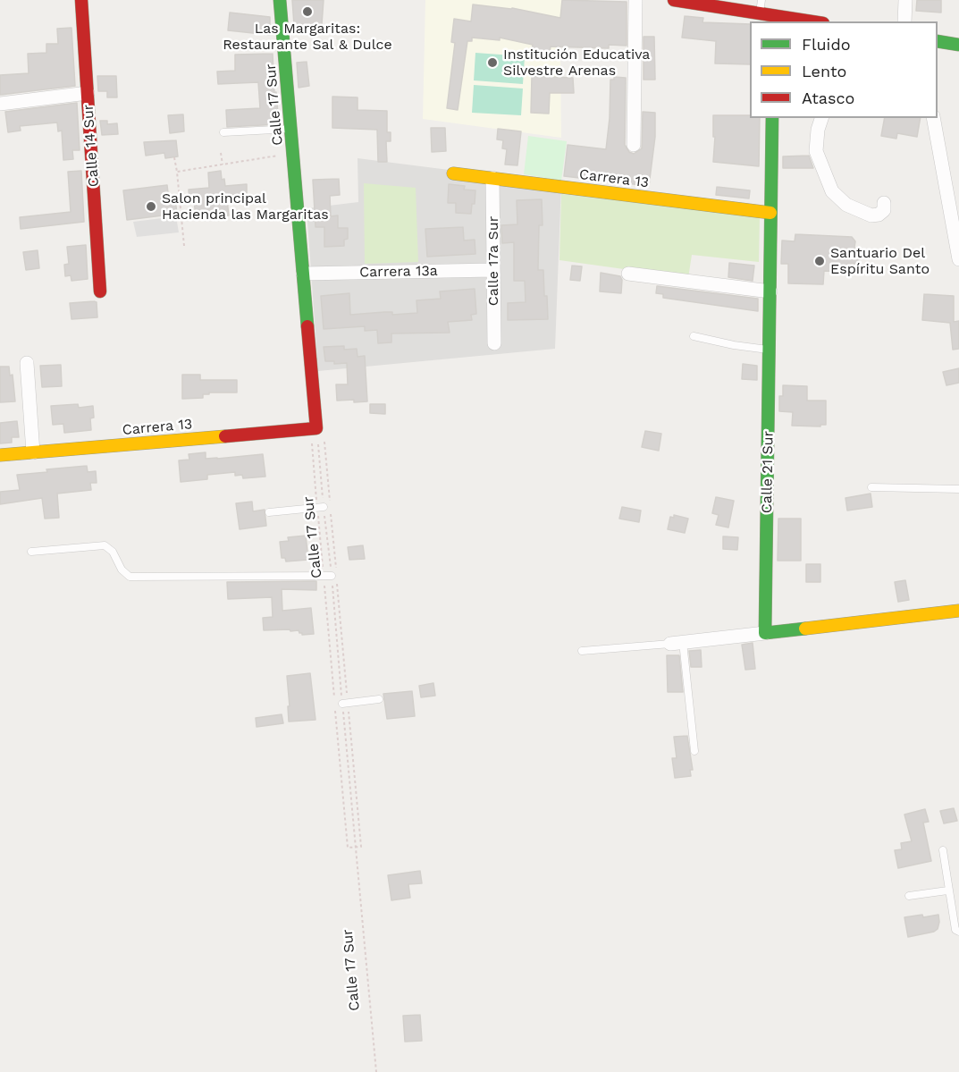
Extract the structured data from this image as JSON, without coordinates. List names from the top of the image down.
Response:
{
  "streets": {
    "street": [
      "Calle 17 Sur",
      "Calle 14 Sur",
      "Carrera 13",
      "Calle 17a Sur",
      "Carrera 13a",
      "Calle 21 Sur"
    ]
  },
  "crossings": [
    ["Calle 17 Sur", "Carrera 13"],
    ["Calle 17 Sur", "Carrera 13a"],
    ["Carrera 13", "Calle 17a Sur"],
    ["Carrera 13", "Calle 21 Sur"],
    ["Calle 17a Sur", "Carrera 13a"]
  ],
  "places": [
    "Las Margaritas: Restaurante Sal & Dulce",
    "Institución Educativa Silvestre Arenas",
    "Salon principal Hacienda las Margaritas",
    "Santuario Del Espíritu Santo"
  ],
  "legend": ["Fluido", "Lento", "Atasco"]
}
